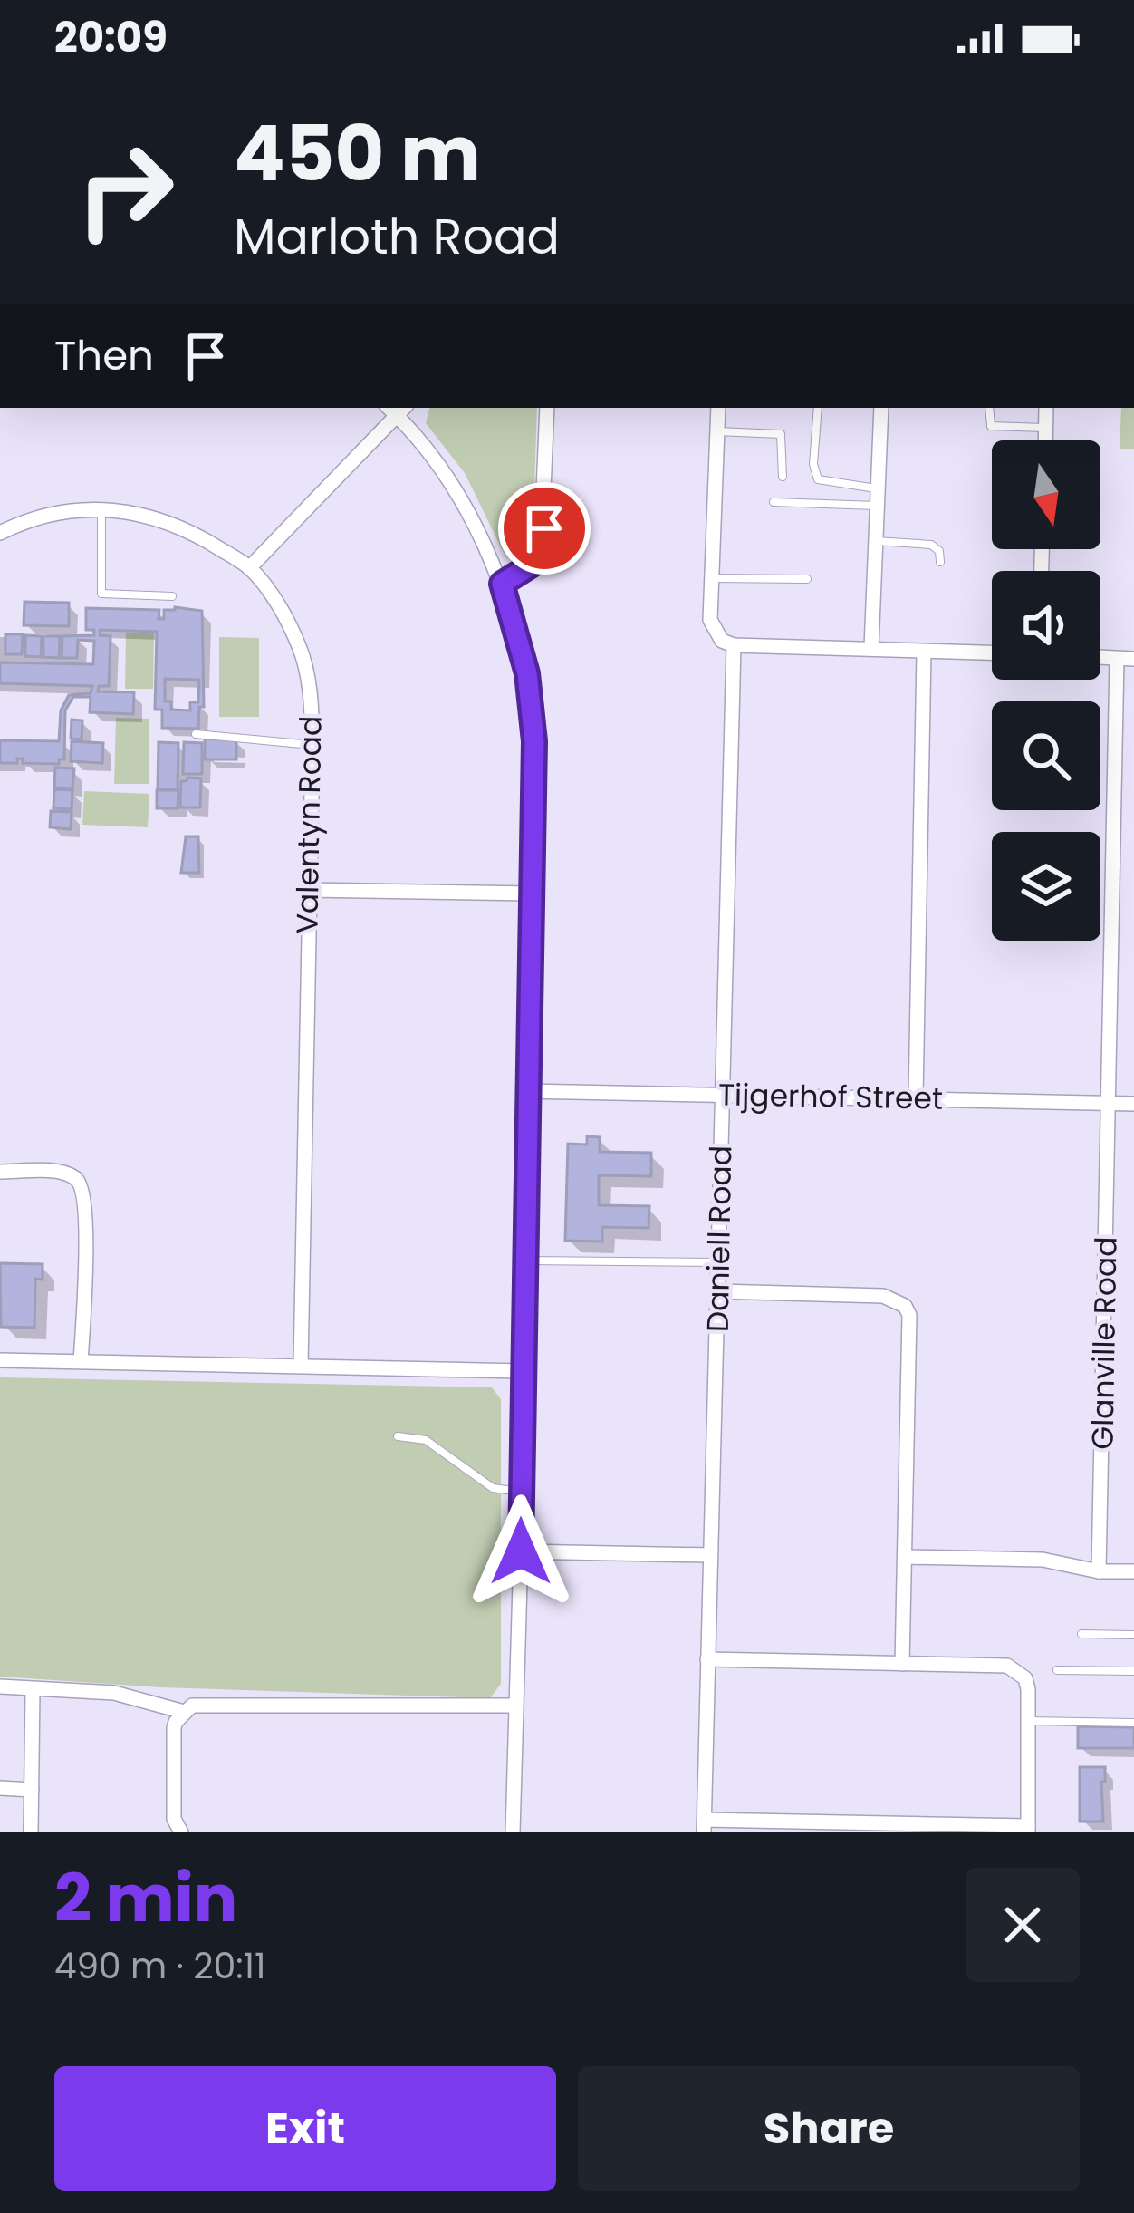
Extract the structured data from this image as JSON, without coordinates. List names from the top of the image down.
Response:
{
  "streets": {
    "street": [
      "Valentyn Road",
      "Tijgerhof Street",
      "Daniell Road",
      "Glanville Road"
    ]
  },
  "crossings": [
    ["Tijgerhof Street", "Daniell Road"],
    ["Tijgerhof Street", "Glanville Road"]
  ],
  "north": "bottom",
  "page": {
    "status": "20:09",
    "turn": ["450 m", "Marloth Road"],
    "then": "Then",
    "heading": ["2 min", "490 m · 20:11"],
    "buttons": ["Exit", "Share"]
  }
}
